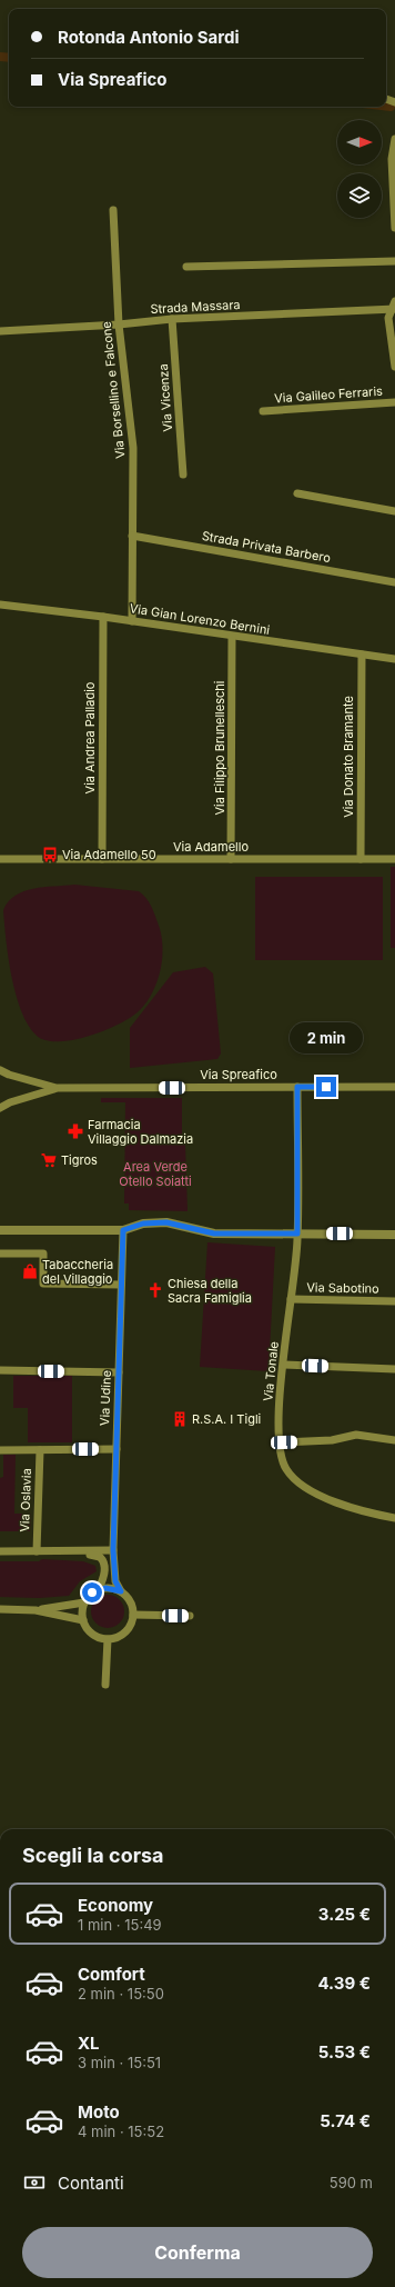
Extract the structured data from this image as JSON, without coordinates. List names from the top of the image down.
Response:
{
  "streets": {
    "street": [
      "Strada Massara",
      "Via Borsellino e Falcone",
      "Via Galileo Ferraris",
      "Via Vicenza",
      "Strada Privata Barbero",
      "Via Gian Lorenzo Bernini",
      "Via Andrea Palladio",
      "Via Filippo Brunelleschi",
      "Via Donato Bramante",
      "Via Adamello",
      "Via Spreafico",
      "Via Sabotino",
      "Via Tonale",
      "Via Udine",
      "Via Oslavia"
    ]
  },
  "crossings": [
    ["Strada Massara", "Via Borsellino e Falcone"],
    ["Strada Massara", "Via Vicenza"],
    ["Via Borsellino e Falcone", "Strada Privata Barbero"],
    ["Via Borsellino e Falcone", "Via Gian Lorenzo Bernini"],
    ["Via Gian Lorenzo Bernini", "Via Andrea Palladio"],
    ["Via Gian Lorenzo Bernini", "Via Filippo Brunelleschi"],
    ["Via Gian Lorenzo Bernini", "Via Donato Bramante"],
    ["Via Andrea Palladio", "Via Adamello"],
    ["Via Filippo Brunelleschi", "Via Adamello"],
    ["Via Donato Bramante", "Via Adamello"],
    ["Via Spreafico", "Via Tonale"],
    ["Via Sabotino", "Via Tonale"]
  ],
  "parks": ["Area Verde Otello Soiatti"],
  "places": {
    "bus stop": ["Via Adamello 50"],
    "pharmacy": ["Farmacia Villaggio Dalmazia"],
    "supermarket": ["Tigros"],
    "shop": ["Tabaccheria del Villaggio"],
    "church": ["Chiesa della Sacra Famiglia"],
    "building": ["R.S.A. I Tigli"]
  },
  "north": "right",
  "page": {
    "banner": ["Rotonda Antonio Sardi", "Via Spreafico"],
    "bubble": "2 min",
    "heading": "Scegli la corsa",
    "list": [
      {
        "name": "Economy",
        "note": "1 min · 15:49",
        "value": "3.25 €"
      },
      {
        "name": "Comfort",
        "note": "2 min · 15:50",
        "value": "4.39 €"
      },
      {
        "name": "XL",
        "note": "3 min · 15:51",
        "value": "5.53 €"
      },
      {
        "name": "Moto",
        "note": "4 min · 15:52",
        "value": "5.74 €"
      }
    ],
    "pay": ["Contanti", "590 m"],
    "buttons": "Conferma"
  }
}
